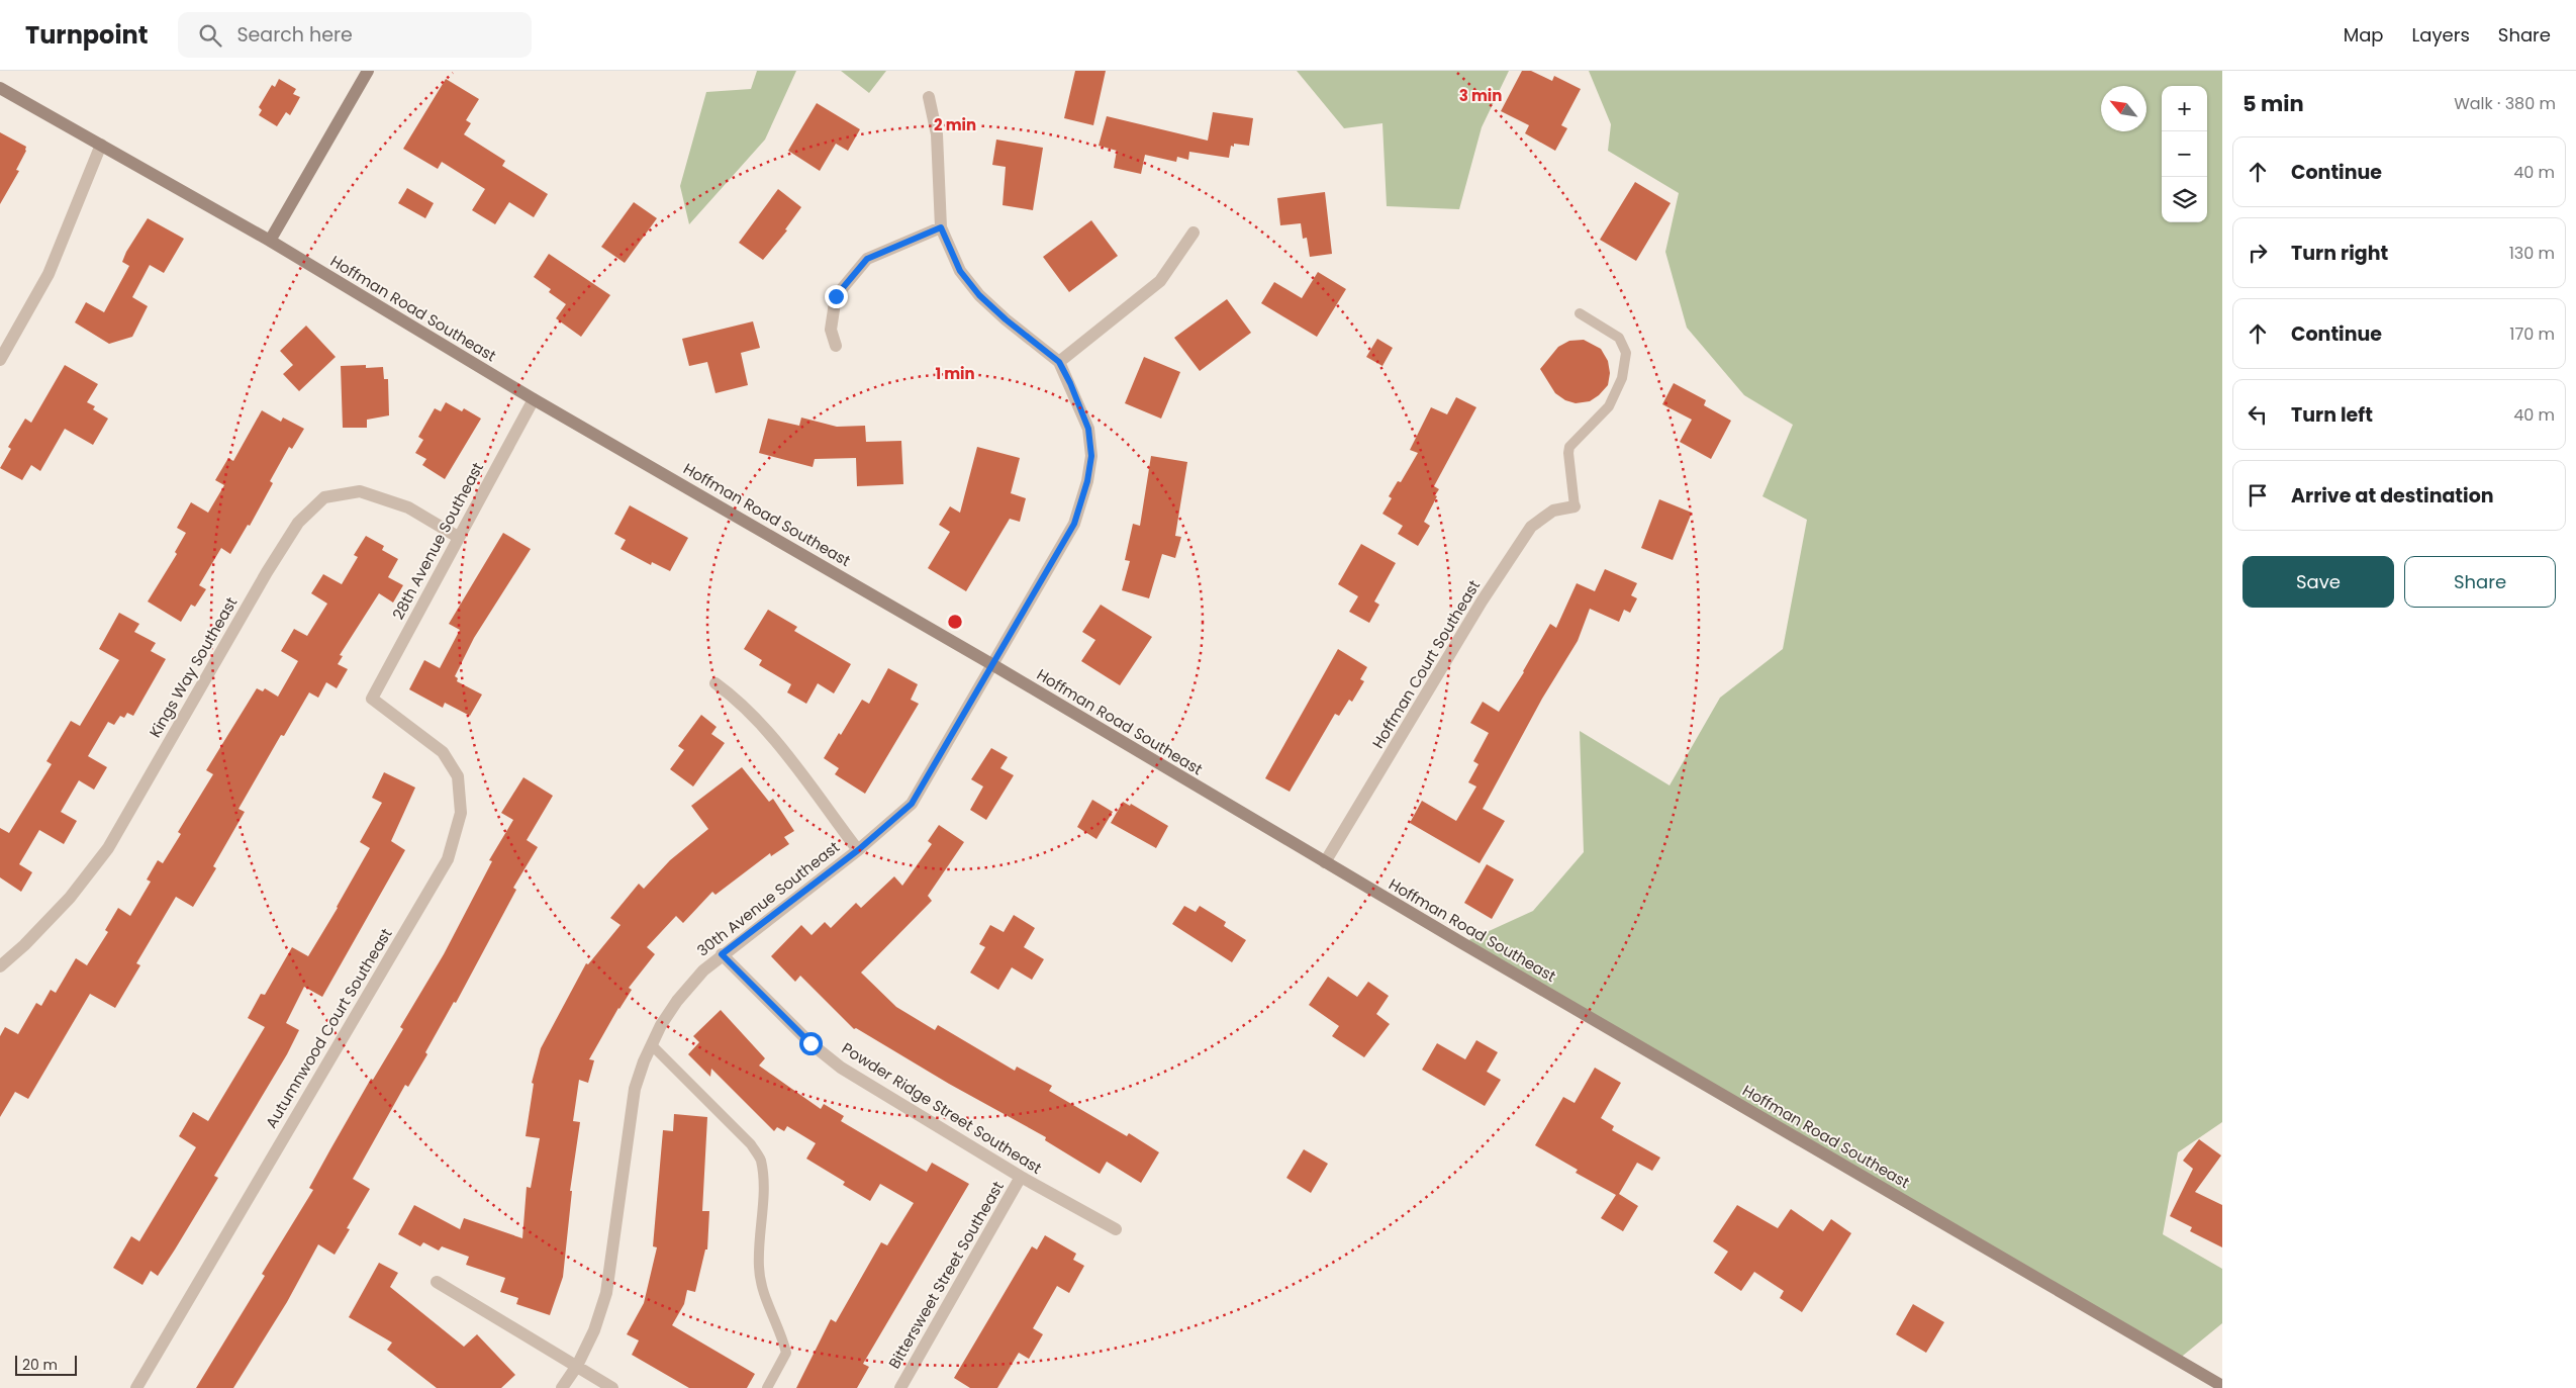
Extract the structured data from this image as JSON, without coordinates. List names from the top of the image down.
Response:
{
  "streets": {
    "street": [
      "Hoffman Road Southeast",
      "28th Avenue Southeast",
      "Hoffman Court Southeast",
      "Kings Way Southeast",
      "30th Avenue Southeast",
      "Autumnwood Court Southeast",
      "Powder Ridge Street Southeast",
      "Bittersweet Street Southeast"
    ]
  },
  "crossings": [
    ["Hoffman Road Southeast", "28th Avenue Southeast"],
    ["Hoffman Road Southeast", "Hoffman Court Southeast"],
    ["Hoffman Road Southeast", "30th Avenue Southeast"],
    ["28th Avenue Southeast", "Kings Way Southeast"],
    ["28th Avenue Southeast", "Autumnwood Court Southeast"],
    ["30th Avenue Southeast", "Powder Ridge Street Southeast"],
    ["Powder Ridge Street Southeast", "Bittersweet Street Southeast"]
  ],
  "scale_bar": "20 m",
  "north": "top left",
  "page": {
    "header": "Turnpoint",
    "search": "Search here",
    "nav": ["Map", "Layers", "Share"],
    "heading": ["5 min", "Walk · 380 m"],
    "map_buttons": ["+", "−"],
    "list": [
      ["Continue", "40 m"],
      ["Turn right", "130 m"],
      ["Continue", "170 m"],
      ["Turn left", "40 m"],
      "Arrive at destination"
    ],
    "buttons": ["Save", "Share"],
    "scale": "20 m"
  },
  "rings": ["3 min", "2 min", "1 min"]
}
